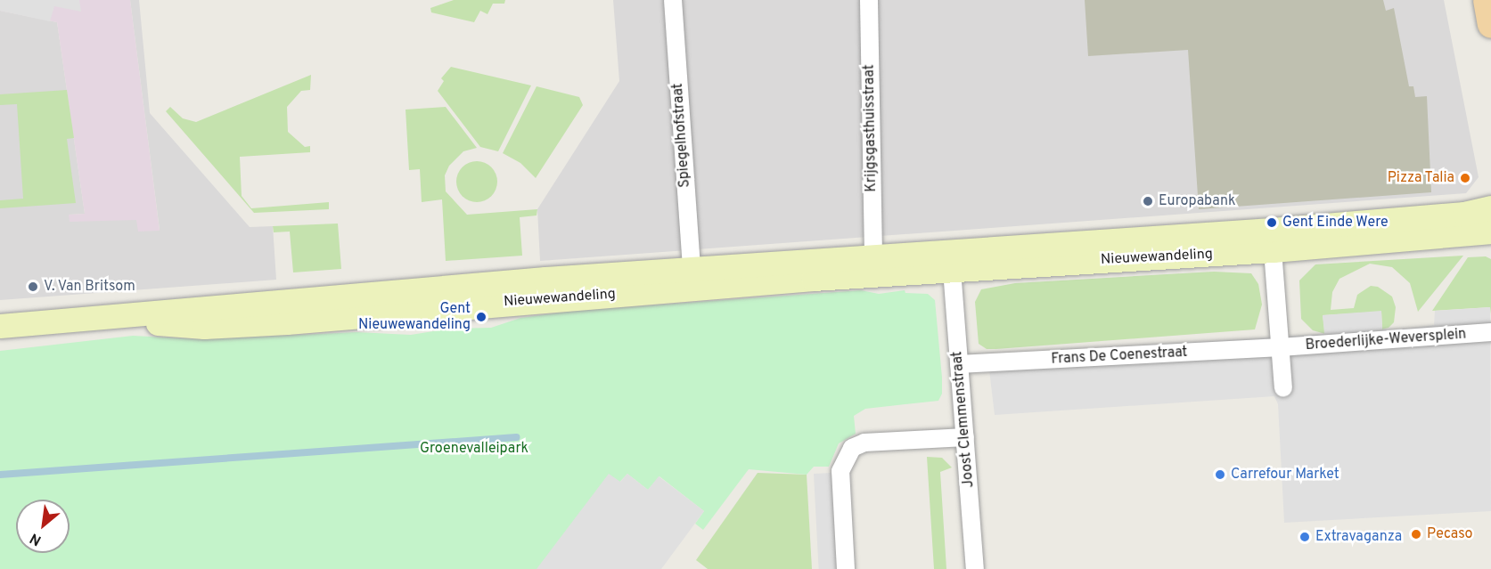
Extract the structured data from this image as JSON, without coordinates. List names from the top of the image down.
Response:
{
  "streets": {
    "main road": ["Nieuwewandeling"],
    "street": [
      "Krijgsgasthuisstraat",
      "Spiegelhofstraat",
      "Broederlijke-Weversplein",
      "Frans De Coenestraat",
      "Joost Clemmenstraat"
    ]
  },
  "crossings": [
    ["Krijgsgasthuisstraat", "Nieuwewandeling"],
    ["Spiegelhofstraat", "Nieuwewandeling"],
    ["Nieuwewandeling", "Joost Clemmenstraat"],
    ["Broederlijke-Weversplein", "Frans De Coenestraat"],
    ["Frans De Coenestraat", "Joost Clemmenstraat"]
  ],
  "parks": ["Groenevalleipark"],
  "places": [
    "Pizza Talia",
    "Europabank",
    "Gent Einde Were",
    "V. Van Britsom",
    "Gent Nieuwewandeling",
    "Carrefour Market",
    "Pecaso",
    "Extravaganza"
  ],
  "north": "bottom left"
}
